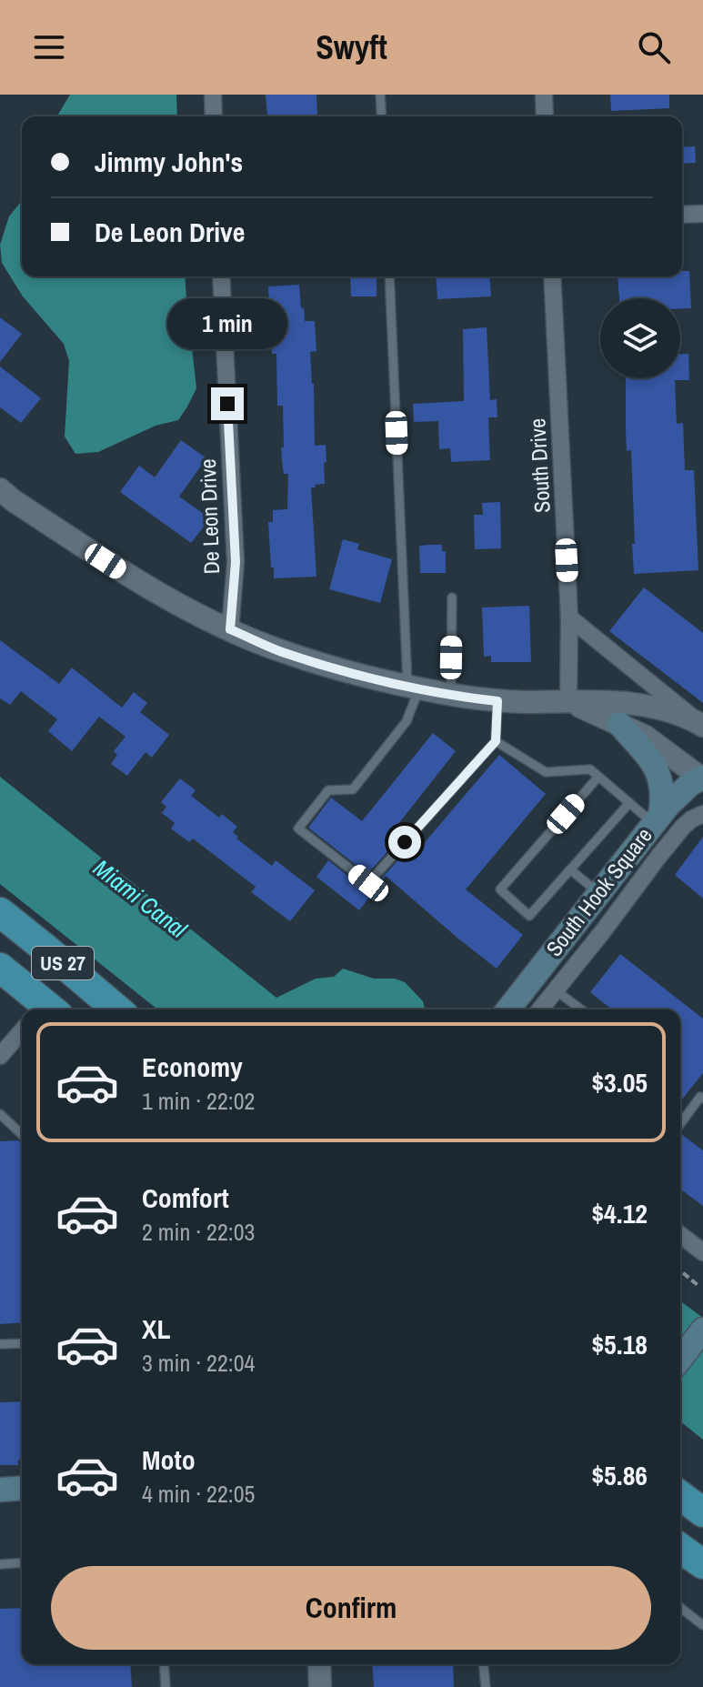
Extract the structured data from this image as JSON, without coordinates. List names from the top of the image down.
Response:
{
  "streets": {
    "highway": ["US 27"],
    "main road": ["South Hook Square"],
    "street": ["South Drive", "De Leon Drive"]
  },
  "water": ["Miami Canal"],
  "page": {
    "header": "Swyft",
    "banner": ["Jimmy John's", "De Leon Drive"],
    "bubble": "1 min",
    "list": [
      {
        "name": "Economy",
        "note": "1 min · 22:02",
        "value": "$3.05"
      },
      {
        "name": "Comfort",
        "note": "2 min · 22:03",
        "value": "$4.12"
      },
      {
        "name": "XL",
        "note": "3 min · 22:04",
        "value": "$5.18"
      },
      {
        "name": "Moto",
        "note": "4 min · 22:05",
        "value": "$5.86"
      }
    ],
    "buttons": "Confirm"
  }
}
